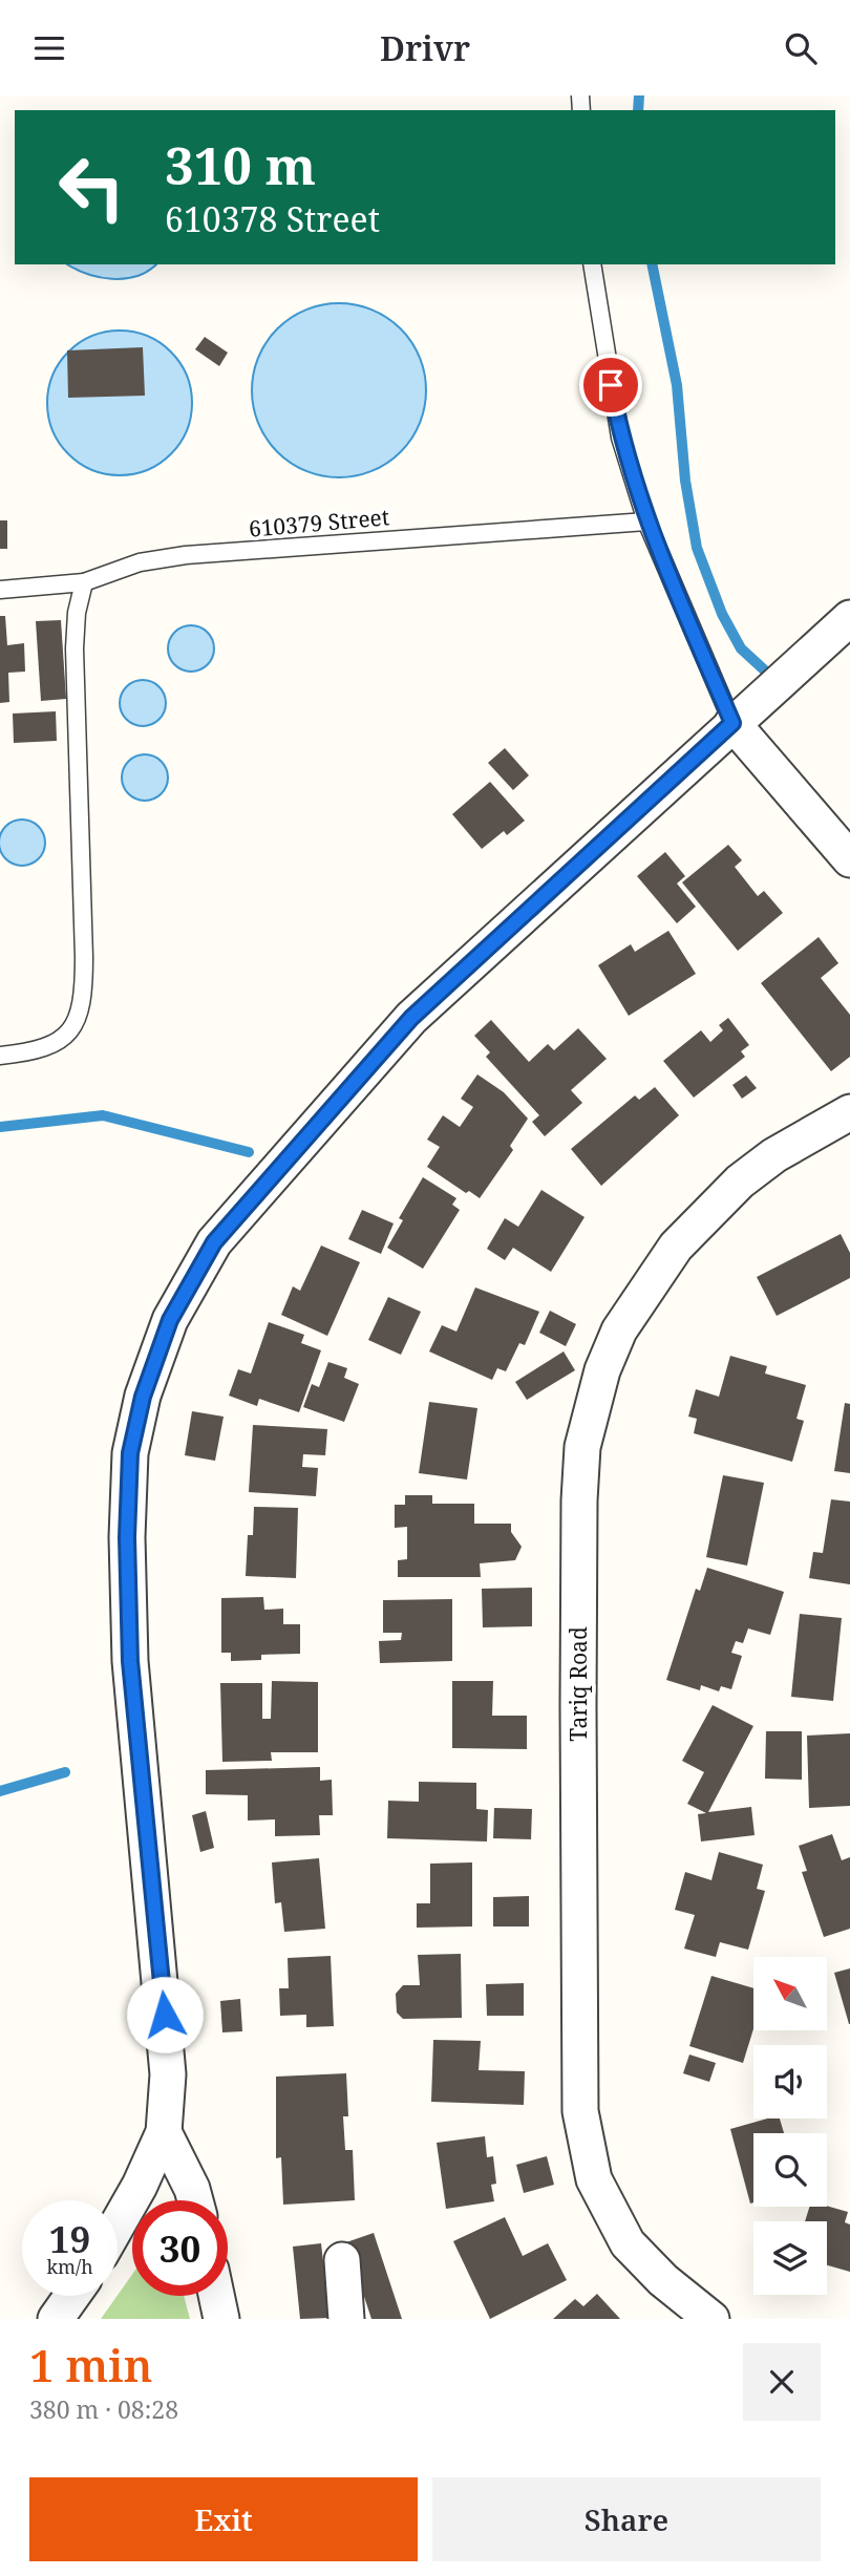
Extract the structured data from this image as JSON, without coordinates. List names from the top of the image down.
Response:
{
  "streets": {
    "street": ["Tariq Road"],
    "lane": ["610379 Street"]
  },
  "north": "top left",
  "page": {
    "header": "Drivr",
    "turn": ["310 m", "610378 Street"],
    "speed": "19 km/h",
    "limit": "30",
    "heading": ["1 min", "380 m · 08:28"],
    "buttons": ["Exit", "Share"]
  }
}
